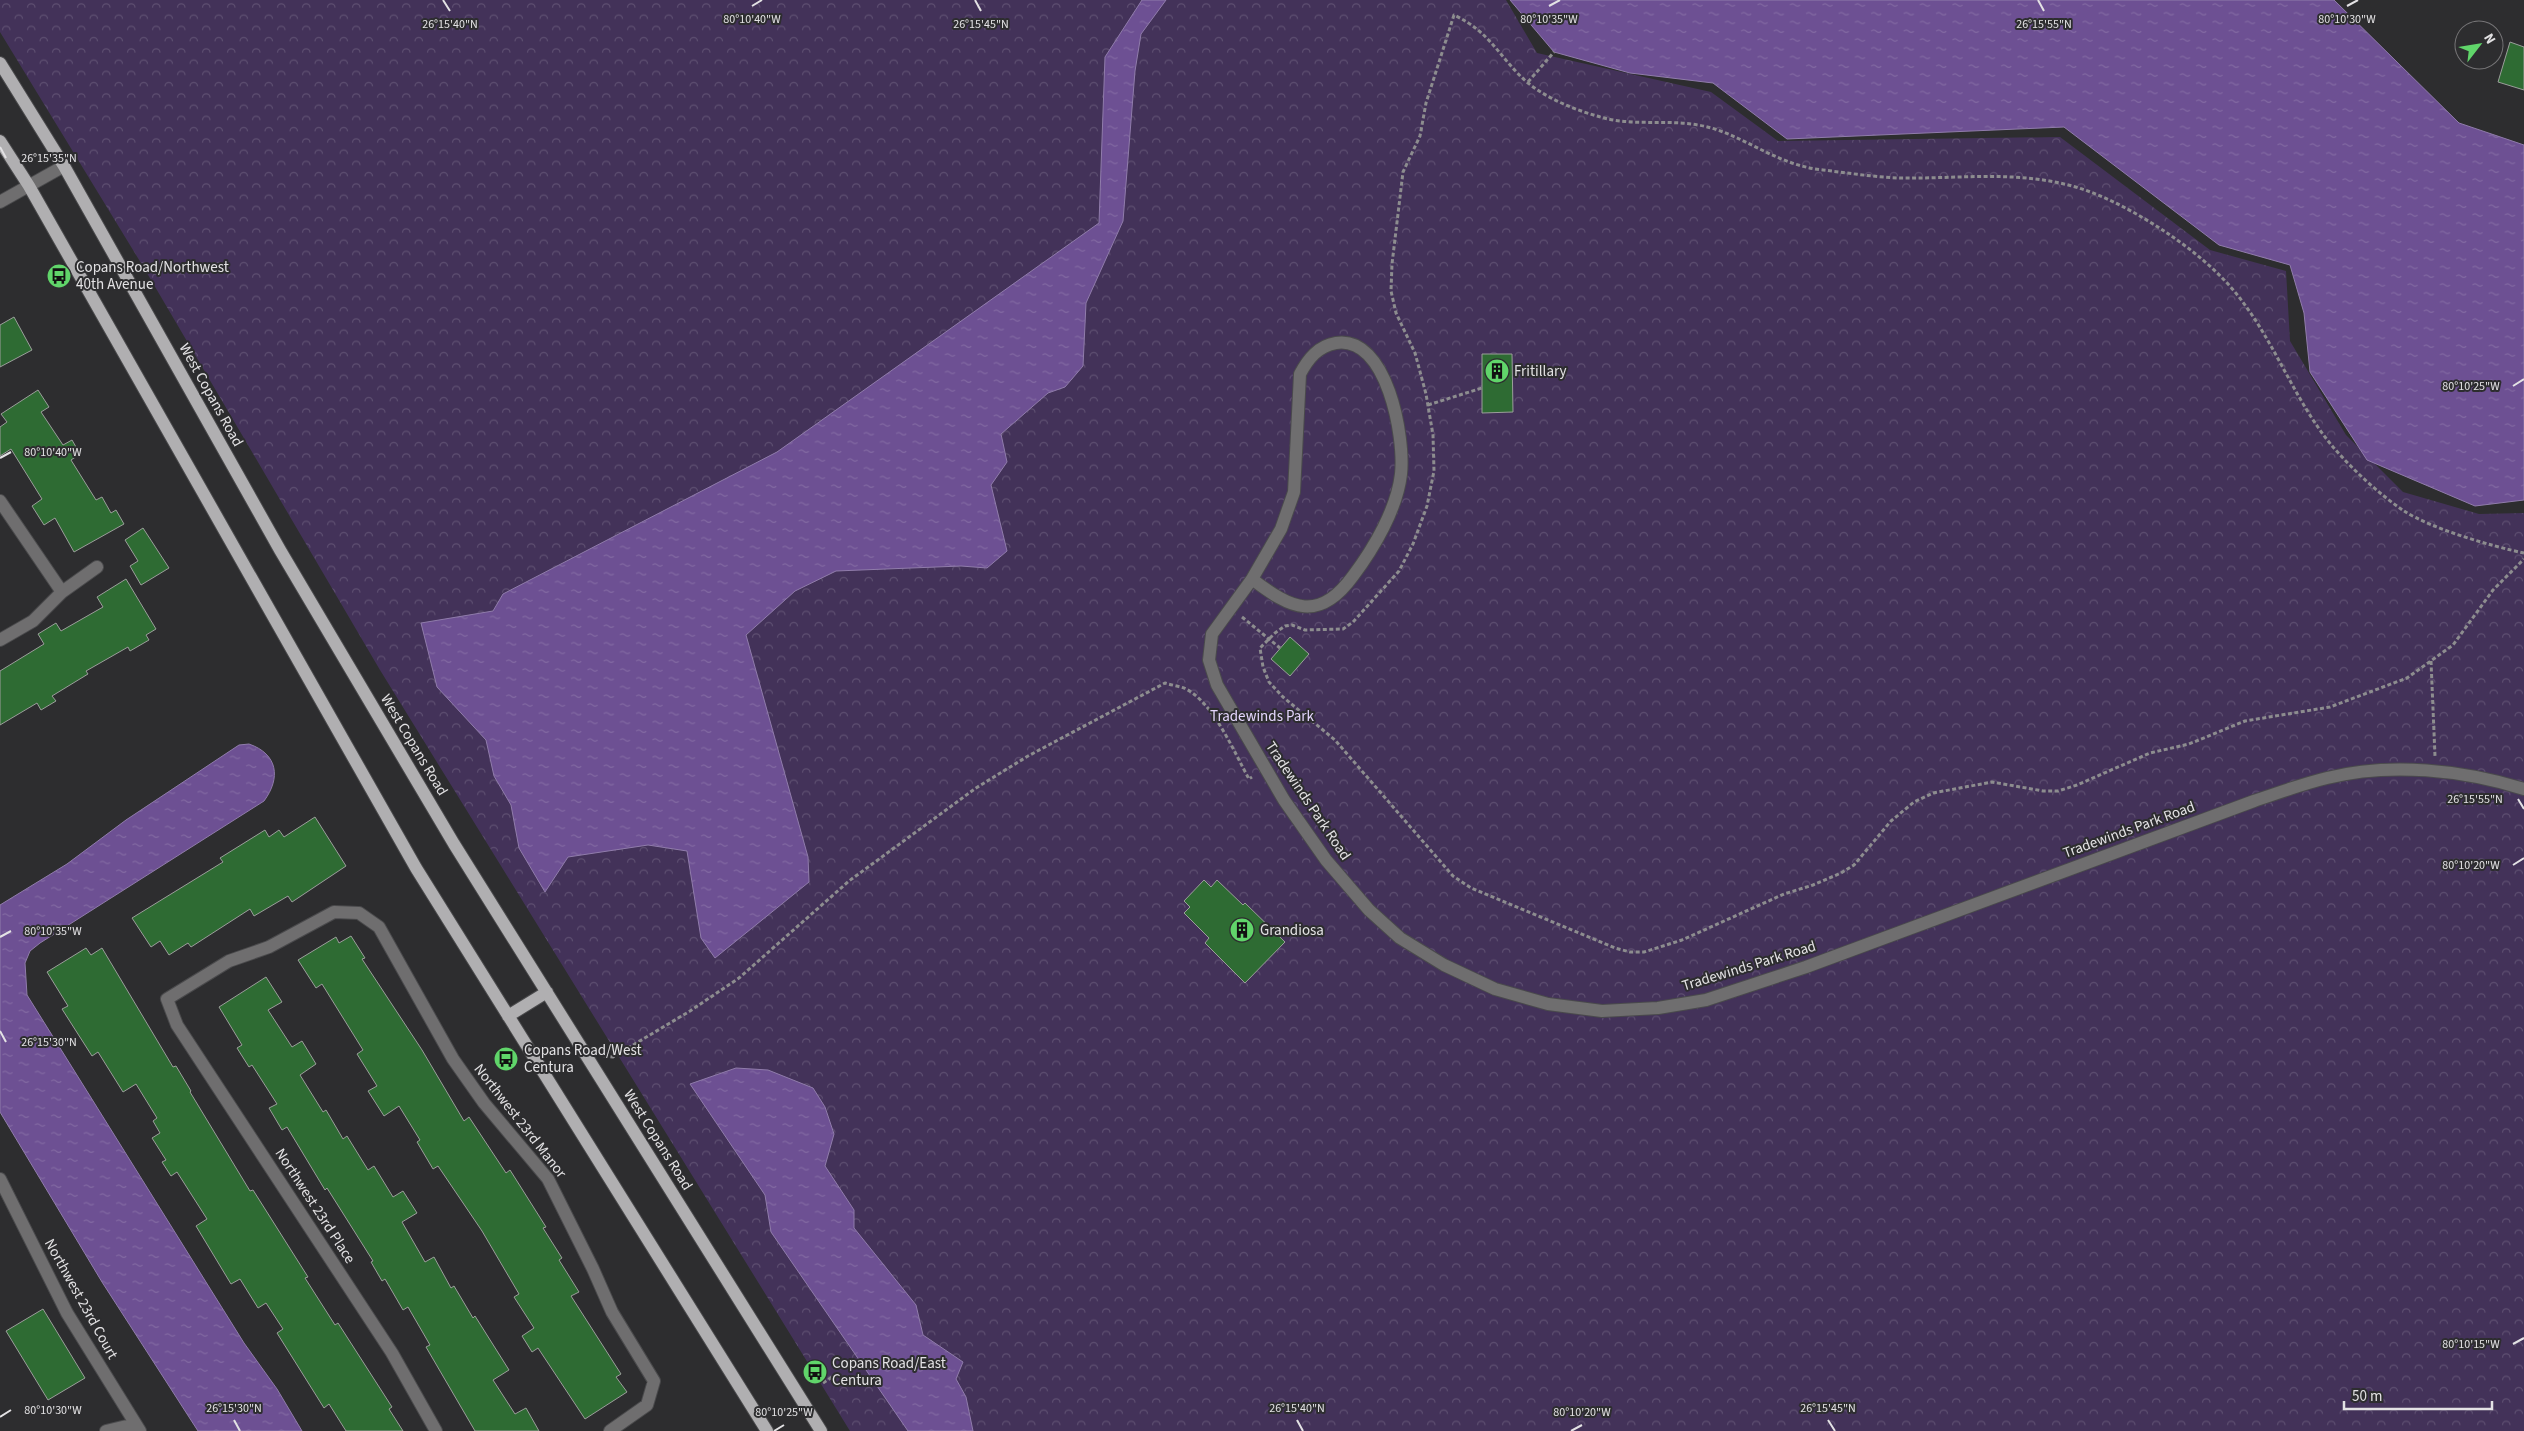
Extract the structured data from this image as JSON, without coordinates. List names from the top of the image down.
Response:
{
  "streets": {
    "main road": ["West Copans Road"],
    "street": [
      "Tradewinds Park Road",
      "Northwest 23rd Manor",
      "Northwest 23rd Place",
      "Northwest 23rd Court"
    ]
  },
  "crossings": [
    ["Northwest 23rd Manor", "Northwest 23rd Place"]
  ],
  "parks": ["Tradewinds Park"],
  "places": {
    "bus stop": ["Copans Road/Northwest 40th Avenue", "Copans Road/West Centura", "Copans Road/East Centura"],
    "building": ["Fritillary", "Grandiosa"]
  },
  "scale_bar": "50 m",
  "north": "top right",
  "coordinates": [
    "80°10'40\"W",
    "80°10'35\"W",
    "80°10'30\"W",
    "26°15'55\"N",
    "26°15'40\"N",
    "26°15'45\"N",
    "26°15'35\"N",
    "80°10'25\"W",
    "80°10'20\"W",
    "26°15'30\"N",
    "80°10'15\"W"
  ]
}
